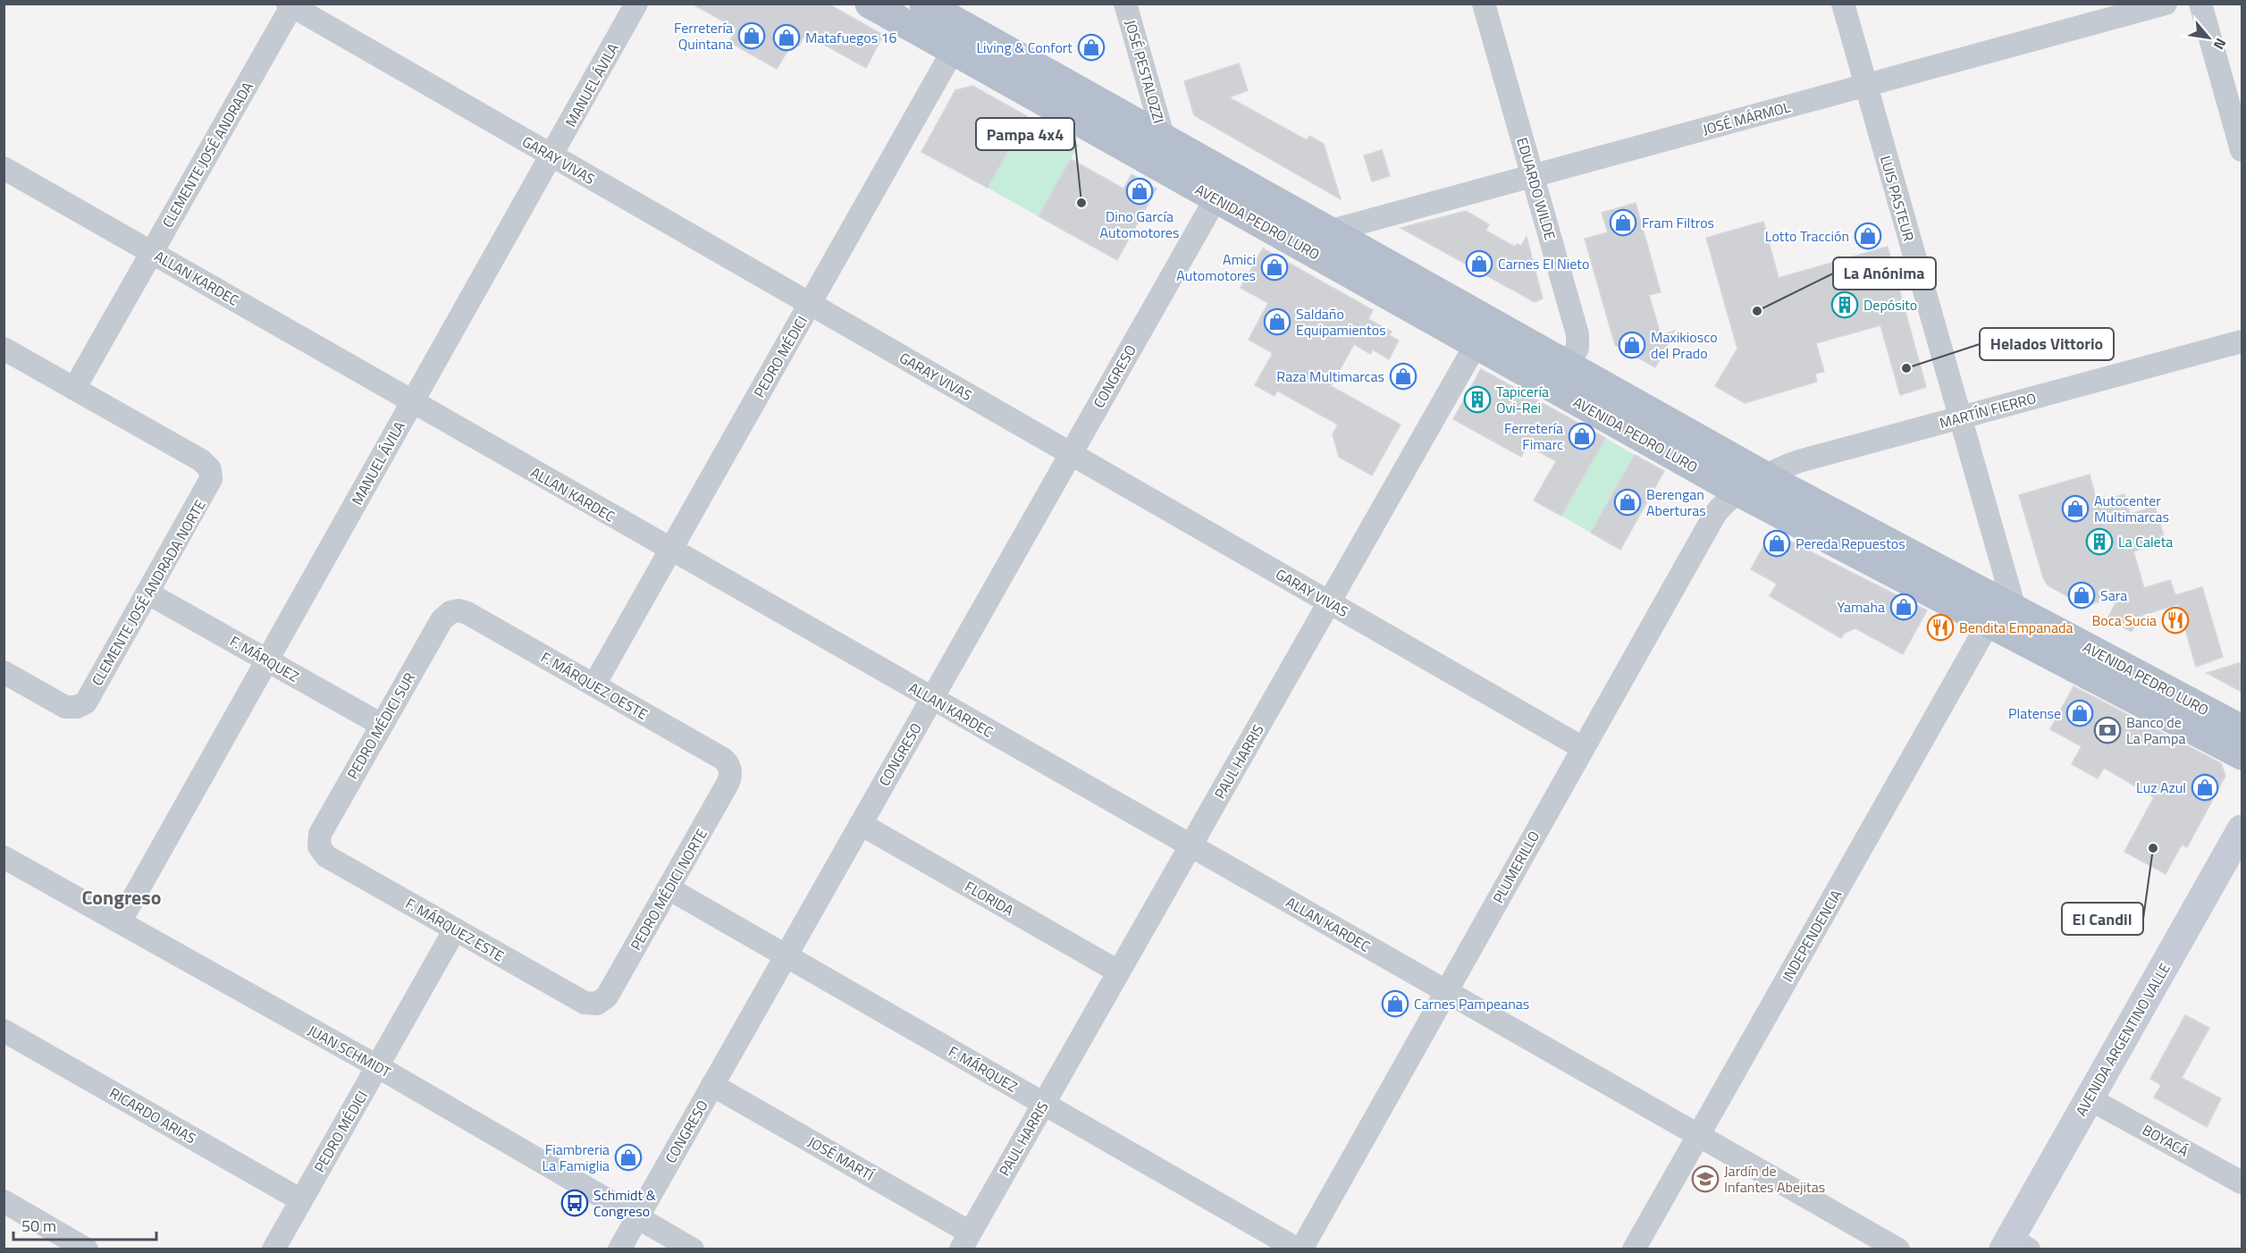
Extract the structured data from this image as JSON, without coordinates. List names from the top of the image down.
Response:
{
  "streets": {
    "main road": ["AVENIDA PEDRO LURO", "AVENIDA ARGENTINO VALLE"],
    "street": [
      "JOSÉ PESTALOZZI",
      "MANUEL ÁVILA",
      "JOSÉ MÁRMOL",
      "CLEMENTE JOSÉ ANDRADA",
      "GARAY VIVAS",
      "EDUARDO WILDE",
      "LUIS PASTEUR",
      "ALLAN KARDEC",
      "PEDRO MÉDICI",
      "CONGRESO",
      "MARTÍN FIERRO",
      "CLEMENTE JOSÉ ANDRADA NORTE",
      "F. MÁRQUEZ",
      "F. MÁRQUEZ OESTE",
      "PEDRO MÉDICI SUR",
      "PAUL HARRIS",
      "PLUMERILLO",
      "PEDRO MÉDICI NORTE",
      "FLORIDA",
      "F. MÁRQUEZ ESTE",
      "INDEPENDENCIA",
      "JUAN SCHMIDT",
      "RICARDO ARIAS",
      "BOYACÁ",
      "JOSÉ MARTÍ"
    ]
  },
  "crossings": [
    ["JOSÉ PESTALOZZI", "AVENIDA PEDRO LURO"],
    ["MANUEL ÁVILA", "GARAY VIVAS"],
    ["MANUEL ÁVILA", "ALLAN KARDEC"],
    ["MANUEL ÁVILA", "F. MÁRQUEZ"],
    ["MANUEL ÁVILA", "JUAN SCHMIDT"],
    ["JOSÉ MÁRMOL", "EDUARDO WILDE"],
    ["JOSÉ MÁRMOL", "LUIS PASTEUR"],
    ["JOSÉ MÁRMOL", "AVENIDA PEDRO LURO"],
    ["CLEMENTE JOSÉ ANDRADA", "GARAY VIVAS"],
    ["CLEMENTE JOSÉ ANDRADA", "ALLAN KARDEC"],
    ["CLEMENTE JOSÉ ANDRADA", "CLEMENTE JOSÉ ANDRADA NORTE"],
    ["GARAY VIVAS", "PEDRO MÉDICI"],
    ["GARAY VIVAS", "CONGRESO"],
    ["GARAY VIVAS", "PAUL HARRIS"],
    ["GARAY VIVAS", "PLUMERILLO"],
    ["EDUARDO WILDE", "AVENIDA PEDRO LURO"],
    ["LUIS PASTEUR", "AVENIDA PEDRO LURO"],
    ["LUIS PASTEUR", "MARTÍN FIERRO"],
    ["AVENIDA PEDRO LURO", "PEDRO MÉDICI"],
    ["AVENIDA PEDRO LURO", "CONGRESO"],
    ["AVENIDA PEDRO LURO", "MARTÍN FIERRO"],
    ["AVENIDA PEDRO LURO", "PAUL HARRIS"],
    ["AVENIDA PEDRO LURO", "PLUMERILLO"],
    ["AVENIDA PEDRO LURO", "INDEPENDENCIA"],
    ["ALLAN KARDEC", "PEDRO MÉDICI"],
    ["ALLAN KARDEC", "CONGRESO"],
    ["ALLAN KARDEC", "PAUL HARRIS"],
    ["ALLAN KARDEC", "PLUMERILLO"],
    ["ALLAN KARDEC", "INDEPENDENCIA"],
    ["PEDRO MÉDICI", "F. MÁRQUEZ OESTE"],
    ["PEDRO MÉDICI", "F. MÁRQUEZ ESTE"],
    ["PEDRO MÉDICI", "JUAN SCHMIDT"],
    ["PEDRO MÉDICI", "RICARDO ARIAS"],
    ["CONGRESO", "F. MÁRQUEZ"],
    ["CONGRESO", "FLORIDA"],
    ["CONGRESO", "JUAN SCHMIDT"],
    ["CONGRESO", "JOSÉ MARTÍ"],
    ["MARTÍN FIERRO", "PLUMERILLO"],
    ["CLEMENTE JOSÉ ANDRADA NORTE", "F. MÁRQUEZ"],
    ["F. MÁRQUEZ", "PEDRO MÉDICI SUR"],
    ["F. MÁRQUEZ", "PAUL HARRIS"],
    ["F. MÁRQUEZ", "PLUMERILLO"],
    ["F. MÁRQUEZ", "PEDRO MÉDICI NORTE"],
    ["F. MÁRQUEZ OESTE", "PEDRO MÉDICI SUR"],
    ["F. MÁRQUEZ OESTE", "PEDRO MÉDICI NORTE"],
    ["PEDRO MÉDICI SUR", "F. MÁRQUEZ ESTE"],
    ["PAUL HARRIS", "FLORIDA"],
    ["PAUL HARRIS", "JOSÉ MARTÍ"],
    ["PEDRO MÉDICI NORTE", "F. MÁRQUEZ ESTE"],
    ["AVENIDA ARGENTINO VALLE", "BOYACÁ"]
  ],
  "districts": ["Congreso"],
  "places": {
    "shop": [
      "Ferretería Quintana",
      "Matafuegos 16",
      "Living & Confort",
      "Dino García Automotores",
      "Fram Filtros",
      "Lotto Tracción",
      "Carnes El Nieto",
      "Amici Automotores",
      "Saldaño Equipamientos",
      "Maxikiosco del Prado",
      "Raza Multimarcas",
      "Ferretería Fimarc",
      "Berengan Aberturas",
      "Autocenter Multimarcas",
      "Pereda Repuestos",
      "Sara",
      "Yamaha",
      "Platense",
      "Luz Azul",
      "Carnes Pampeanas",
      "Fiambreria La Famiglia"
    ],
    "other": [
      "Pampa 4x4",
      "La Anónima",
      "Helados Vittorio",
      "El Candil"
    ],
    "building": ["Depósito", "Tapicería Ovi-Rei", "La Caleta"],
    "restaurant": ["Boca Sucia", "Bendita Empanada"],
    "bank": ["Banco de La Pampa"],
    "school or university": ["Jardín de Infantes Abejitas"],
    "bus stop": ["Schmidt & Congreso"]
  },
  "scale_bar": "50 m",
  "north": "bottom right"
}
